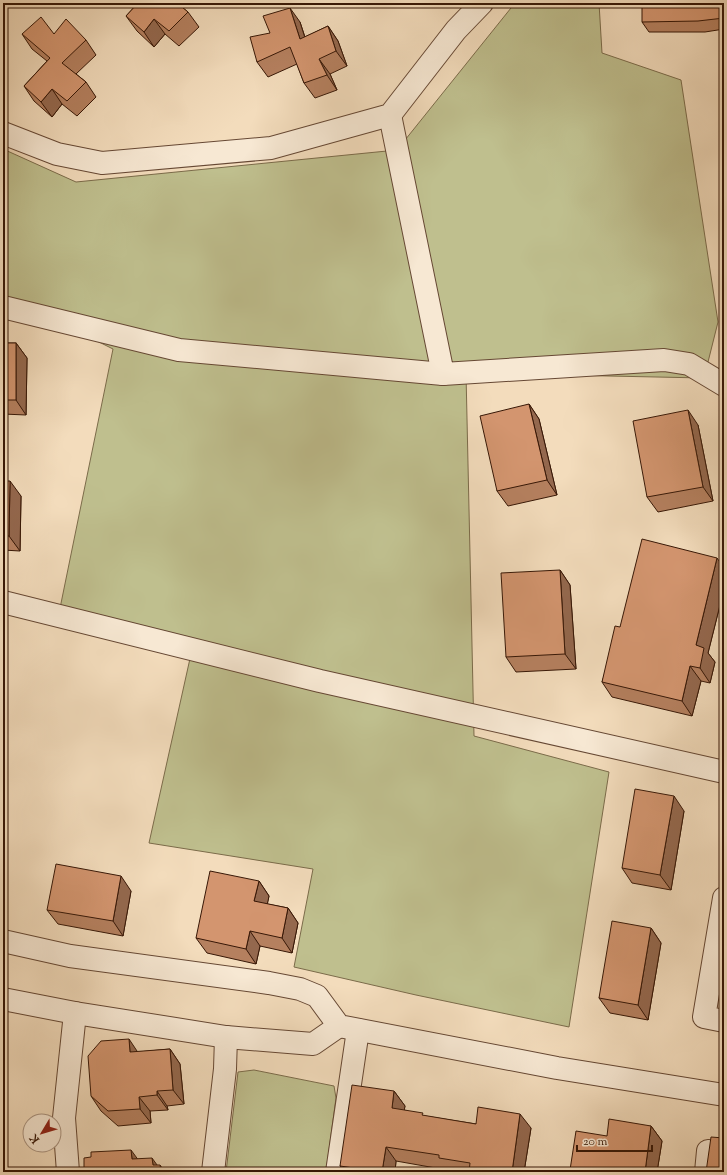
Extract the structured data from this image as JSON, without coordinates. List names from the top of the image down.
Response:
{
  "scale_bar": "20 m",
  "north": "bottom left"
}
